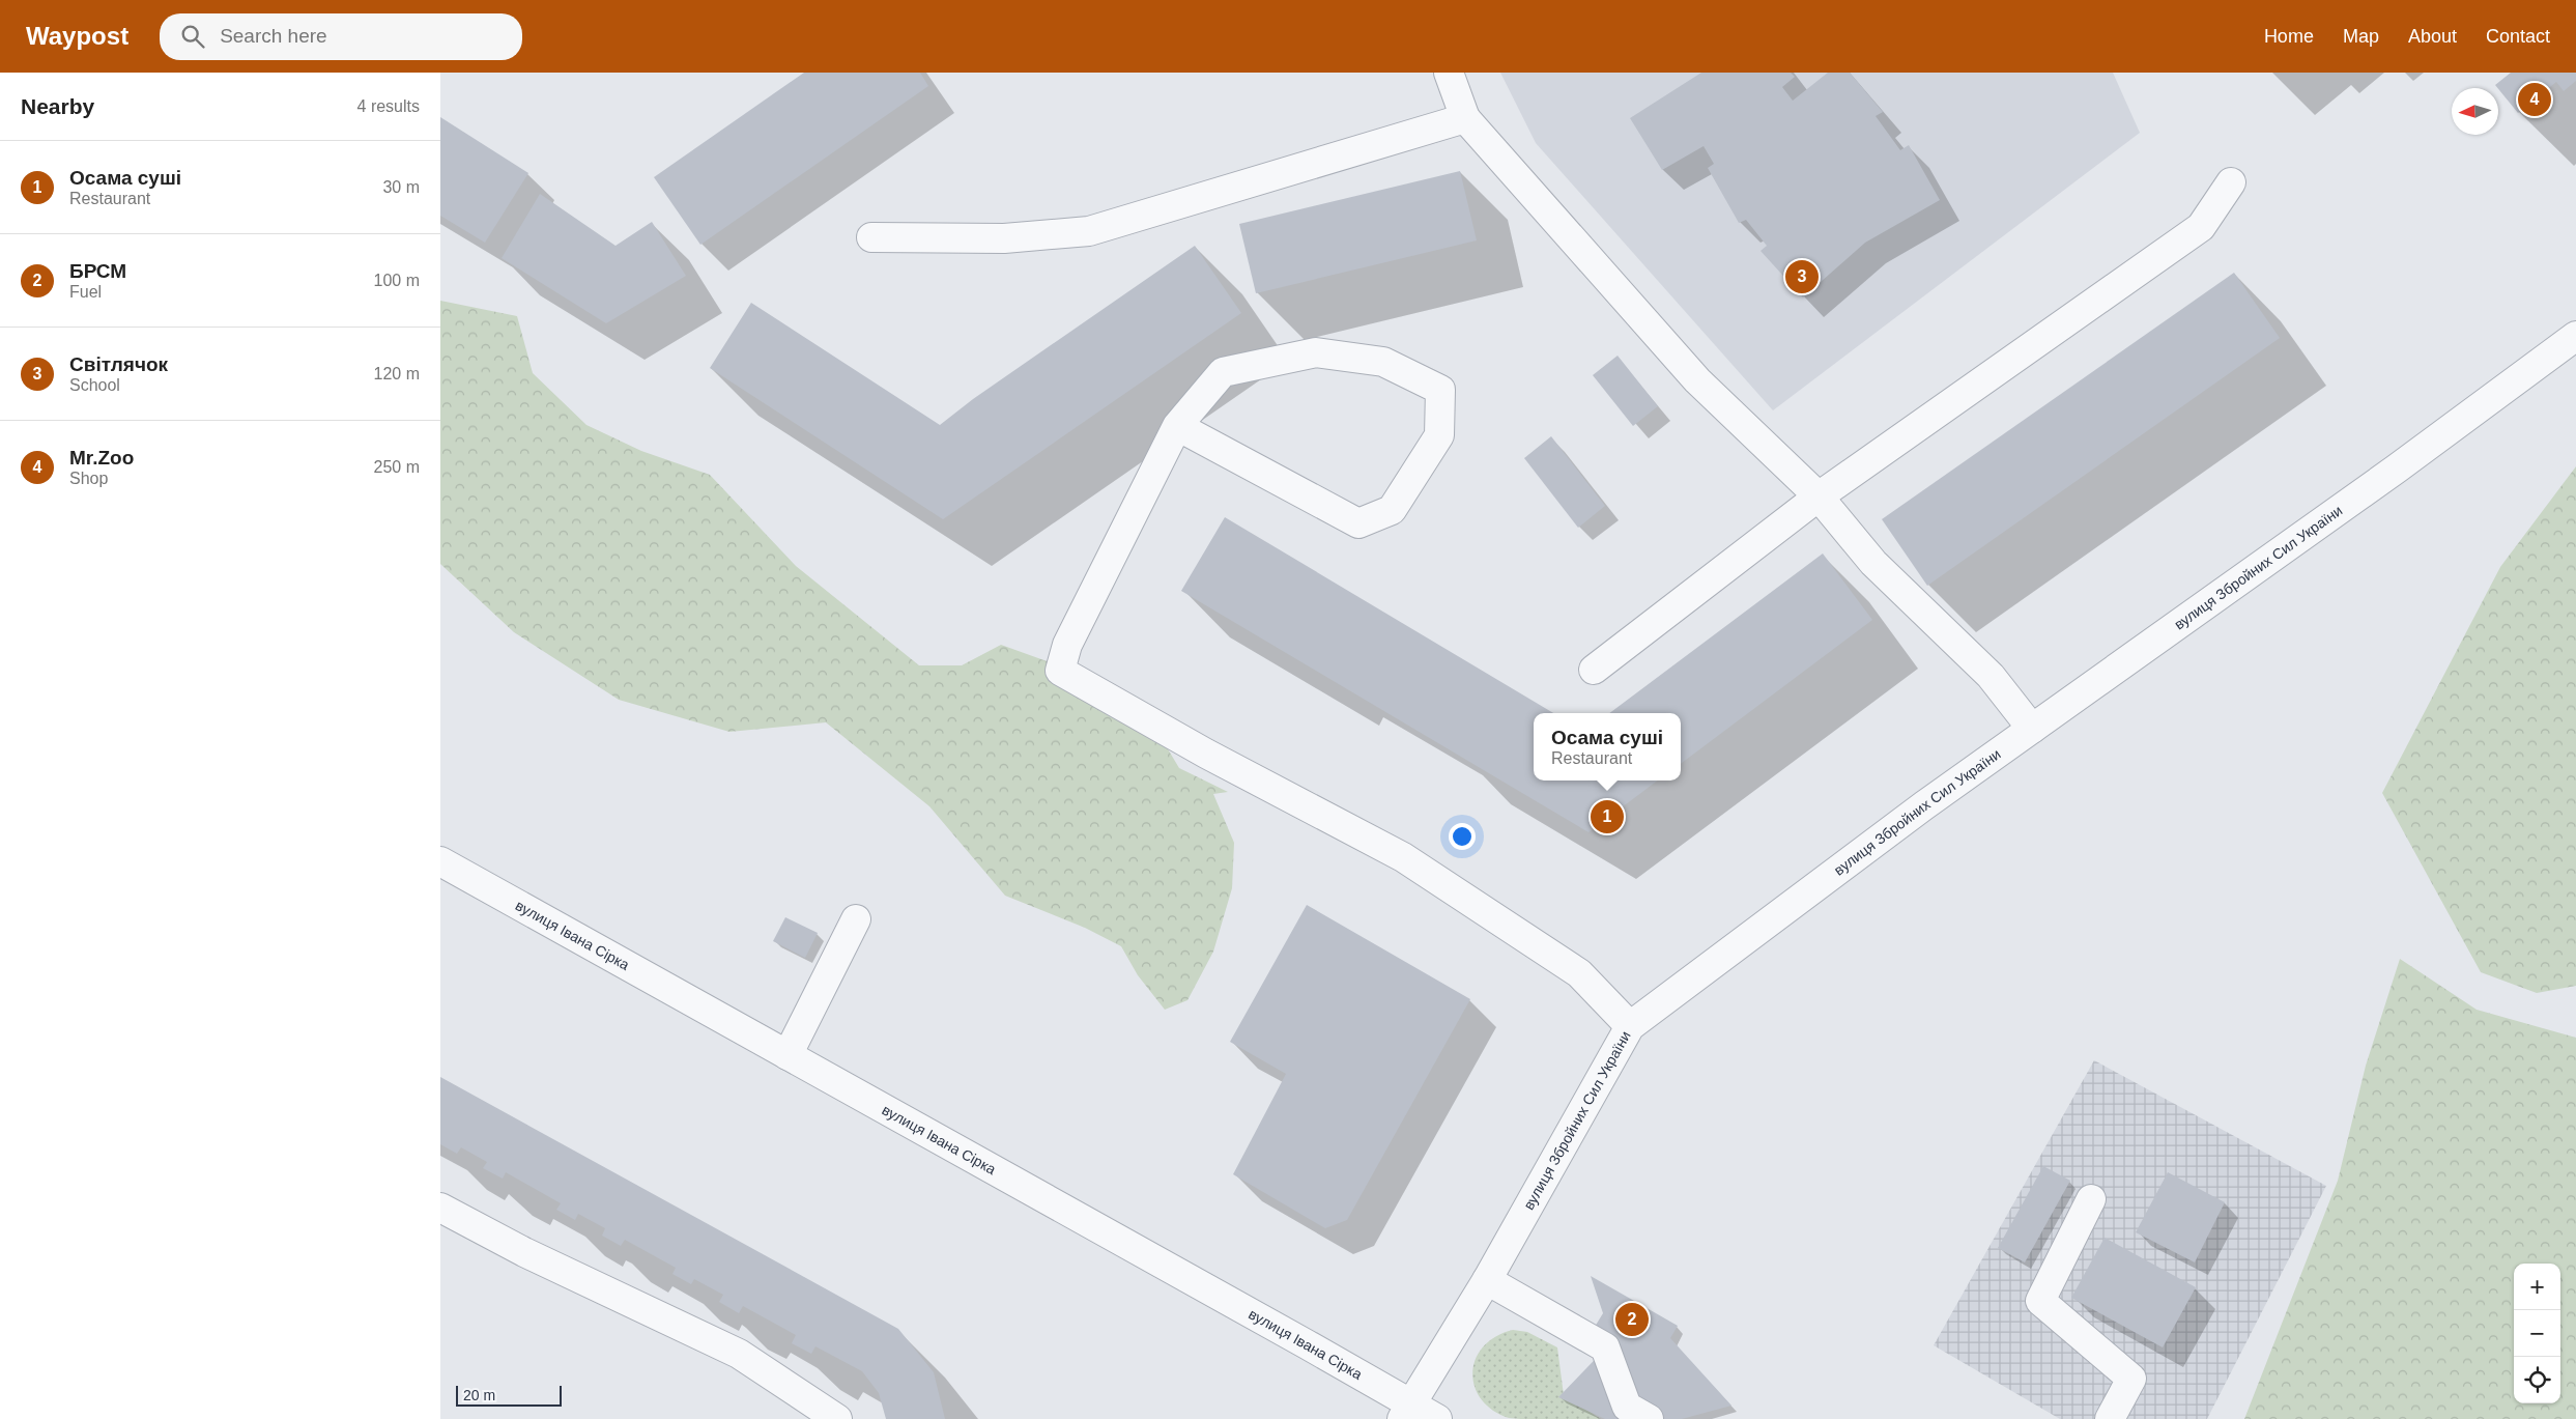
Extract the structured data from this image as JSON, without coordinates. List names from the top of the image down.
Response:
{
  "streets": {
    "street": ["вулиця Збройних Сил України", "вулиця Івана Сірка"]
  },
  "crossings": [
    ["вулиця Збройних Сил України", "вулиця Івана Сірка"]
  ],
  "scale_bar": "20 m",
  "north": "left",
  "page": {
    "header": "Waypost",
    "search": "Search here",
    "nav": [
      "Home",
      "Map",
      "About",
      "Contact"
    ],
    "heading": ["Nearby", "4 results"],
    "pins": [
      "4",
      "3",
      "1",
      "2"
    ],
    "list": [
      {
        "mark": "1",
        "name": "Осама суші",
        "note": "Restaurant",
        "value": "30 m"
      },
      {
        "mark": "2",
        "name": "БРСМ",
        "note": "Fuel",
        "value": "100 m"
      },
      {
        "mark": "3",
        "name": "Світлячок",
        "note": "School",
        "value": "120 m"
      },
      {
        "mark": "4",
        "name": "Mr.Zoo",
        "note": "Shop",
        "value": "250 m"
      }
    ],
    "popup": ["Осама суші", "Restaurant"],
    "map_buttons": ["+", "−"],
    "scale": "20 m"
  }
}
